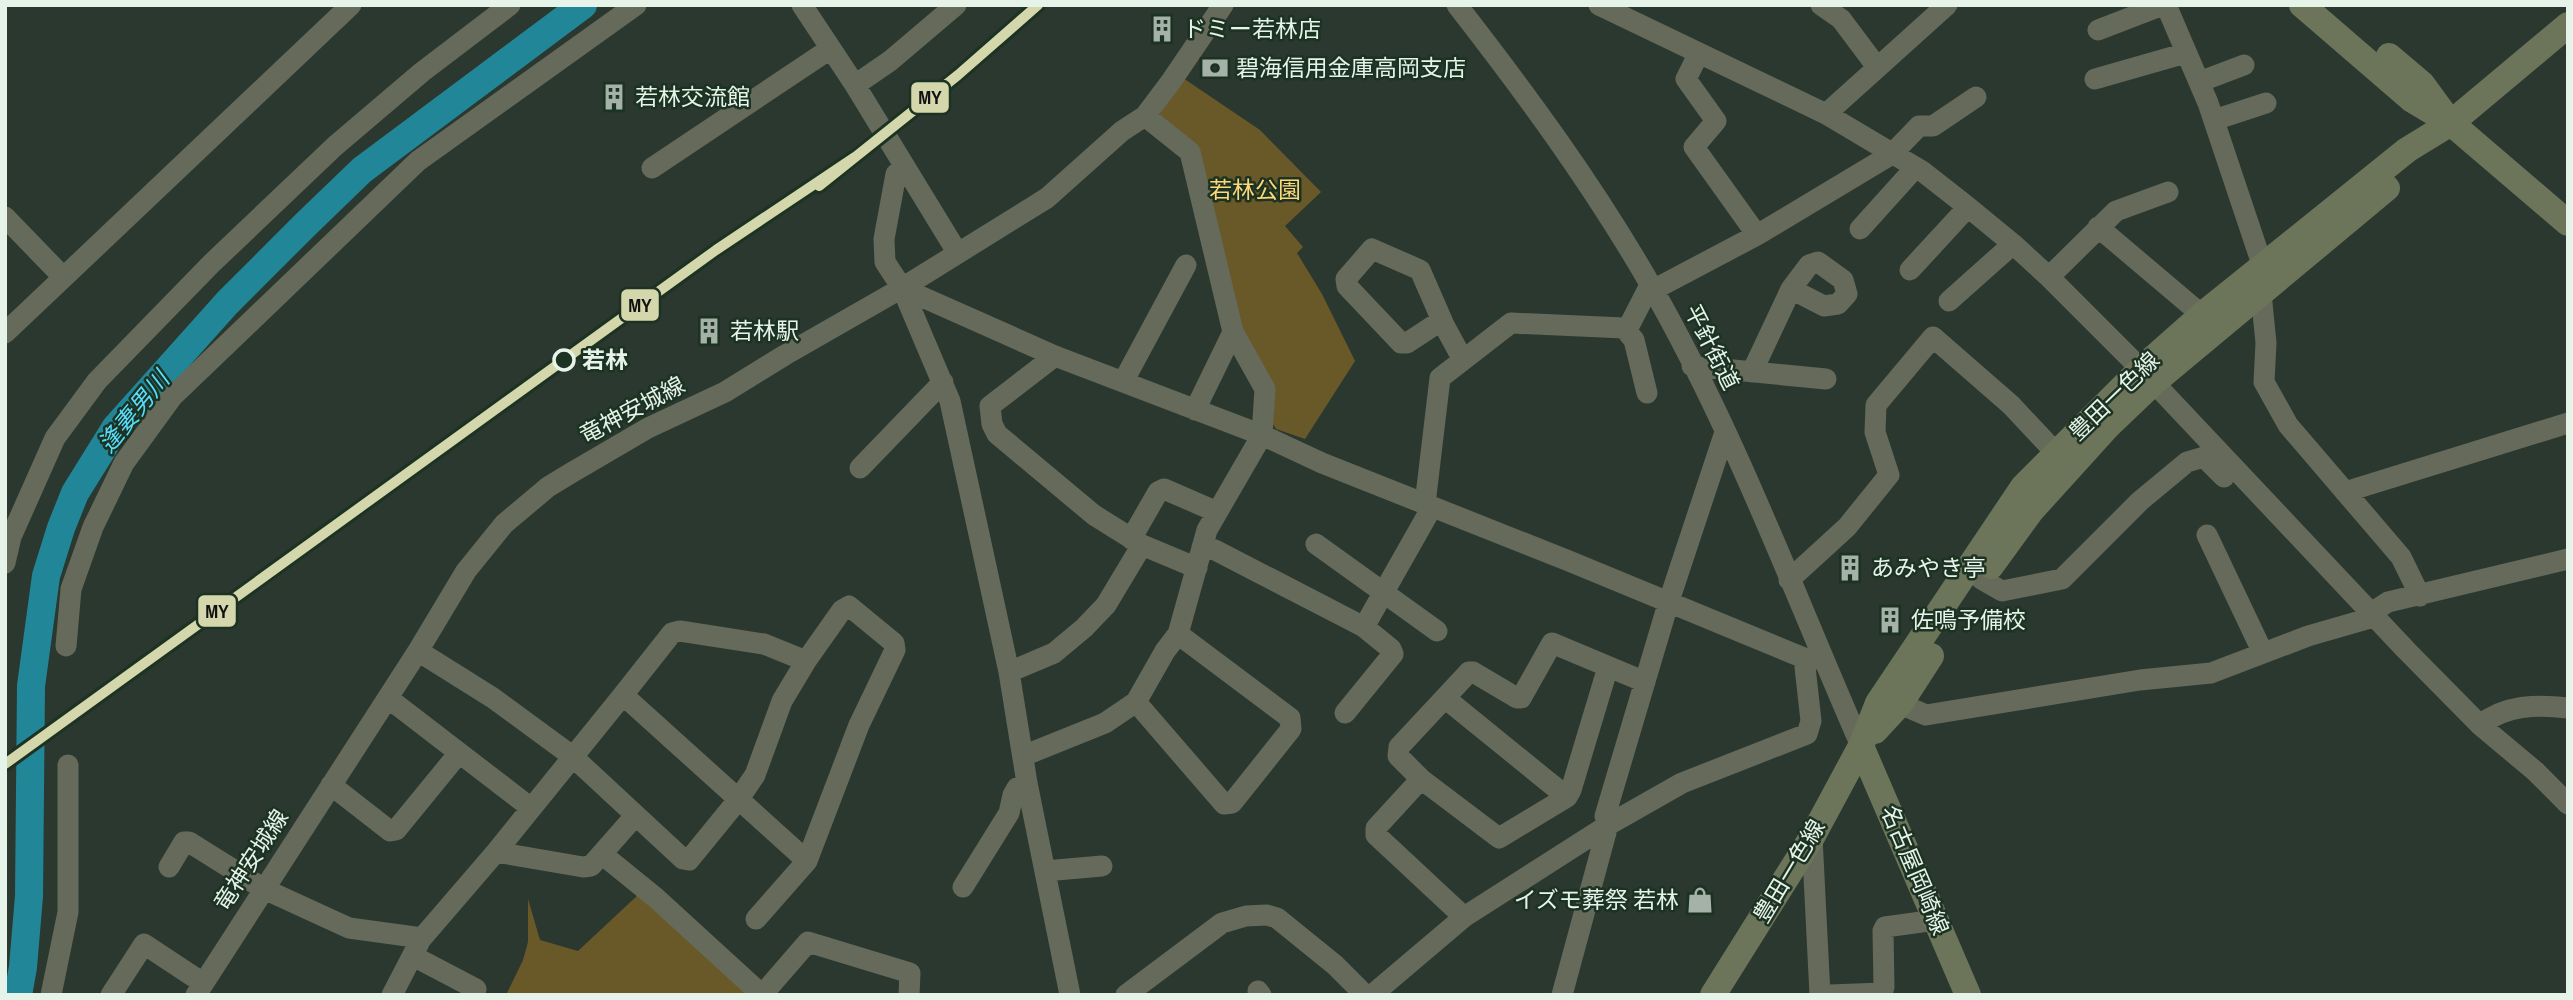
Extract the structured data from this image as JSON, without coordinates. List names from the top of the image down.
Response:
{
  "streets": {
    "main road": ["豊田一色線", "名古屋岡崎線"],
    "street": ["平針街道", "竜神安城線"]
  },
  "crossings": [
    ["平針街道", "豊田一色線"],
    ["平針街道", "名古屋岡崎線"],
    ["豊田一色線", "名古屋岡崎線"]
  ],
  "water": ["逢妻男川"],
  "parks": ["若林公園"],
  "places": {
    "building": [
      "ドミー若林店",
      "若林交流館",
      "若林駅",
      "あみやき亭",
      "佐鳴予備校"
    ],
    "bank": ["碧海信用金庫高岡支店"],
    "other": ["若林"],
    "shop": ["イズモ葬祭 若林"]
  },
  "lines": ["transit line MY"]
}
